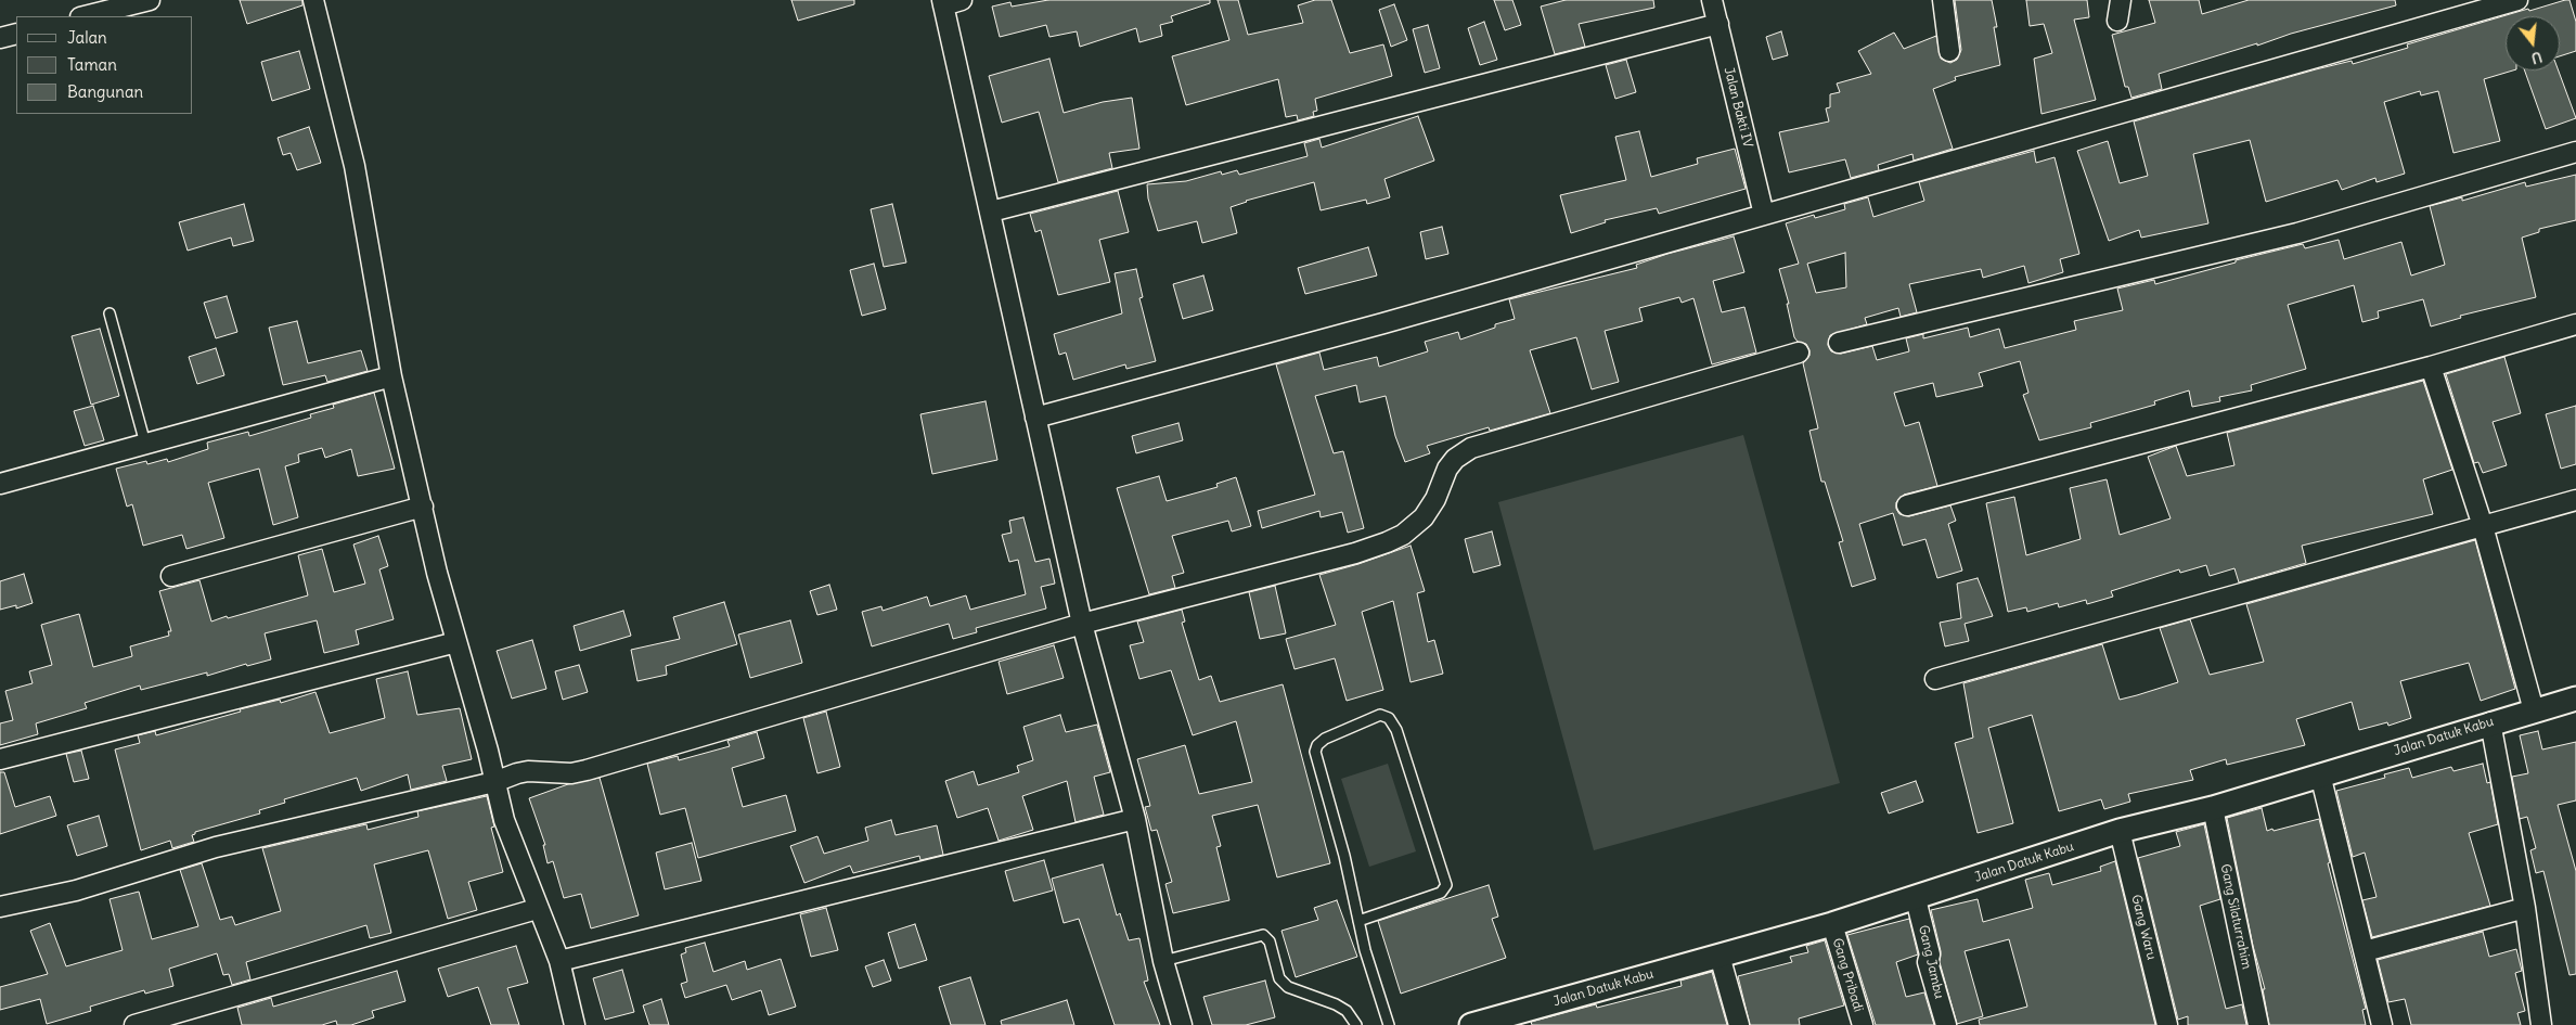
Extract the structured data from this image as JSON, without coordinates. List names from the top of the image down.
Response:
{
  "streets": {
    "street": [
      "Jalan Bakti IV",
      "Jalan Datuk Kabu",
      "Gang Silaturrahim",
      "Gang Waru",
      "Gang Jambu",
      "Gang Pribadi"
    ]
  },
  "crossings": [
    ["Jalan Datuk Kabu", "Gang Silaturrahim"],
    ["Jalan Datuk Kabu", "Gang Waru"],
    ["Jalan Datuk Kabu", "Gang Jambu"],
    ["Jalan Datuk Kabu", "Gang Pribadi"]
  ],
  "legend": ["Jalan", "Taman", "Bangunan"],
  "north": "bottom"
}
